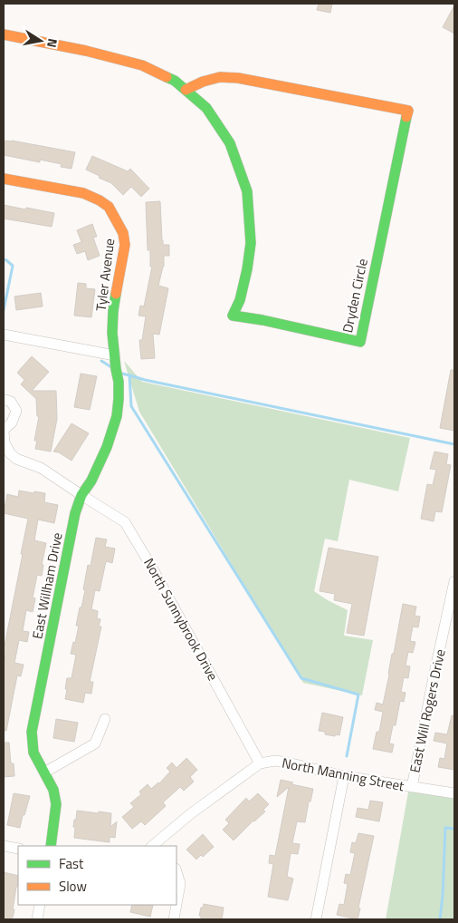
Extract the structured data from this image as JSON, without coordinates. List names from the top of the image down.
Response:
{
  "streets": {
    "street": [
      "Tyler Avenue",
      "Dryden Circle",
      "East Willham Drive",
      "North Sunnybrook Drive",
      "East Will Rogers Drive",
      "North Manning Street"
    ]
  },
  "crossings": [
    ["Tyler Avenue", "East Willham Drive"],
    ["East Willham Drive", "North Sunnybrook Drive"],
    ["North Sunnybrook Drive", "North Manning Street"],
    ["East Will Rogers Drive", "North Manning Street"]
  ],
  "legend": ["Fast", "Slow"],
  "north": "right"
}
